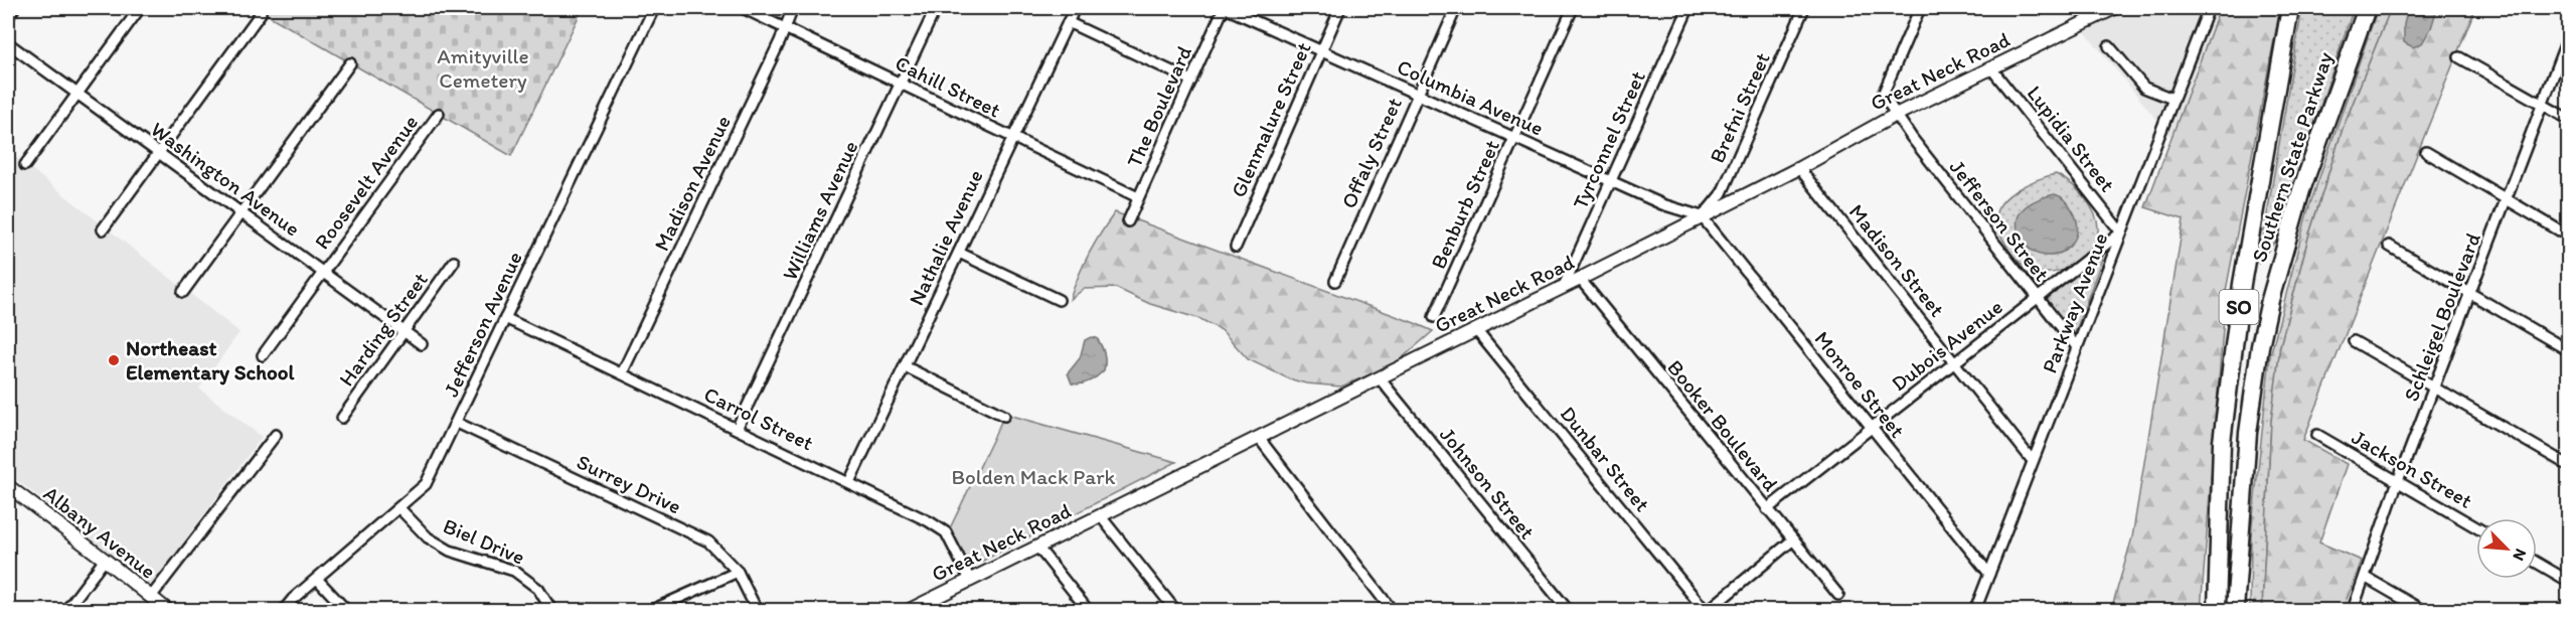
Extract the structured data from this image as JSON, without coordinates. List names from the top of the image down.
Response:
{
  "streets": {
    "highway": ["Southern State Parkway", "SO"],
    "main road": ["Great Neck Road", "Albany Avenue"],
    "street": [
      "Cahill Street",
      "Columbia Avenue",
      "The Boulevard",
      "Brefni Street",
      "Glenmalure Street",
      "Lupidia Street",
      "Tyrconnel Street",
      "Offaly Street",
      "Washington Avenue",
      "Roosevelt Avenue",
      "Madison Avenue",
      "Benburb Street",
      "Williams Avenue",
      "Jefferson Street",
      "Nathalie Avenue",
      "Madison Street",
      "Parkway Avenue",
      "Schleigel Boulevard",
      "Jefferson Avenue",
      "Harding Street",
      "Dubois Avenue",
      "Monroe Street",
      "Carrol Street",
      "Booker Boulevard",
      "Dunbar Street",
      "Jackson Street",
      "Johnson Street",
      "Surrey Drive",
      "Biel Drive"
    ]
  },
  "crossings": [
    ["Great Neck Road", "Columbia Avenue"],
    ["Great Neck Road", "Brefni Street"],
    ["Great Neck Road", "Lupidia Street"],
    ["Great Neck Road", "Tyrconnel Street"],
    ["Great Neck Road", "Jefferson Street"],
    ["Great Neck Road", "Madison Street"],
    ["Great Neck Road", "Monroe Street"],
    ["Great Neck Road", "Carrol Street"],
    ["Great Neck Road", "Booker Boulevard"],
    ["Great Neck Road", "Dunbar Street"],
    ["Great Neck Road", "Johnson Street"],
    ["Cahill Street", "The Boulevard"],
    ["Cahill Street", "Madison Avenue"],
    ["Cahill Street", "Williams Avenue"],
    ["Cahill Street", "Nathalie Avenue"],
    ["Columbia Avenue", "The Boulevard"],
    ["Columbia Avenue", "Brefni Street"],
    ["Columbia Avenue", "Glenmalure Street"],
    ["Columbia Avenue", "Tyrconnel Street"],
    ["Columbia Avenue", "Offaly Street"],
    ["Columbia Avenue", "Benburb Street"],
    ["Columbia Avenue", "Monroe Street"],
    ["Brefni Street", "Monroe Street"],
    ["Lupidia Street", "Parkway Avenue"],
    ["Lupidia Street", "Dubois Avenue"],
    ["Washington Avenue", "Roosevelt Avenue"],
    ["Washington Avenue", "Harding Street"],
    ["Madison Avenue", "Carrol Street"],
    ["Williams Avenue", "Carrol Street"],
    ["Jefferson Street", "Parkway Avenue"],
    ["Jefferson Street", "Dubois Avenue"],
    ["Nathalie Avenue", "Carrol Street"],
    ["Madison Street", "Parkway Avenue"],
    ["Madison Street", "Dubois Avenue"],
    ["Parkway Avenue", "Dubois Avenue"],
    ["Parkway Avenue", "Monroe Street"],
    ["Schleigel Boulevard", "Jackson Street"],
    ["Jefferson Avenue", "Carrol Street"],
    ["Jefferson Avenue", "Surrey Drive"],
    ["Jefferson Avenue", "Biel Drive"],
    ["Dubois Avenue", "Monroe Street"],
    ["Dubois Avenue", "Booker Boulevard"]
  ],
  "parks": ["Amityville Cemetery", "Bolden Mack Park"],
  "places": ["Northeast Elementary School"],
  "north": "bottom right"
}
